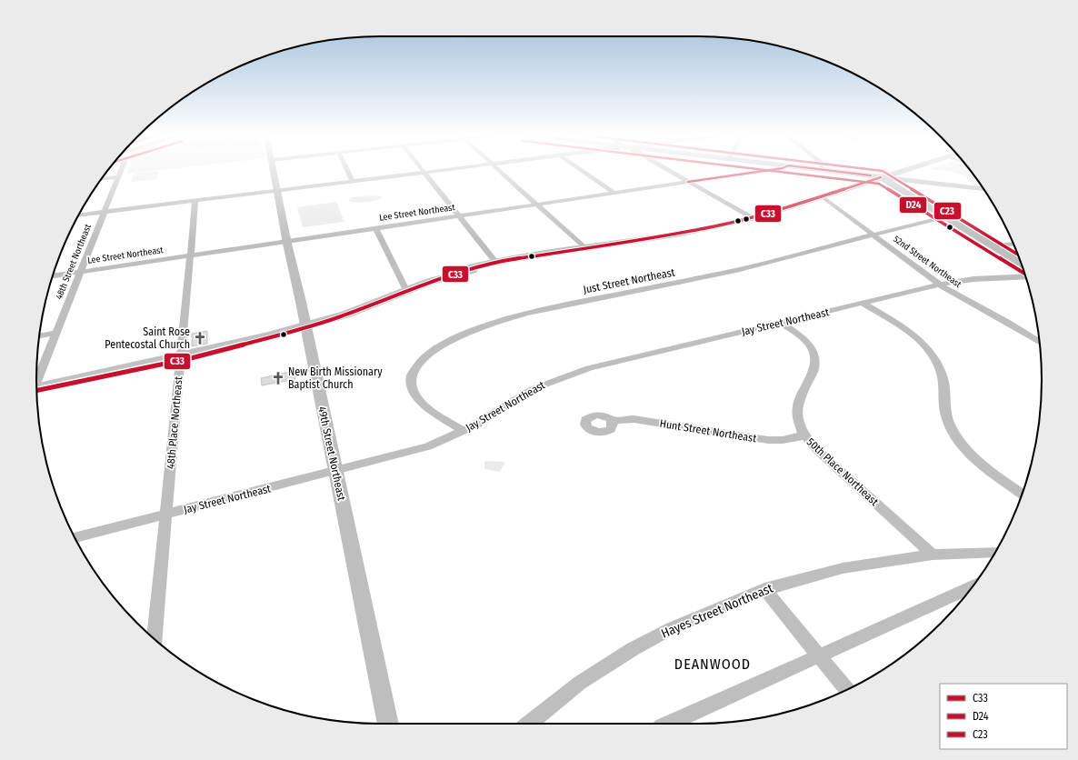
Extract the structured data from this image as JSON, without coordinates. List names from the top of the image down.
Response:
{
  "streets": {
    "street": [
      "Lee Street Northeast",
      "48th Street Northeast",
      "52nd Street Northeast",
      "Just Street Northeast",
      "Jay Street Northeast",
      "48th Place Northeast",
      "Hunt Street Northeast",
      "49th Street Northeast",
      "50th Place Northeast",
      "Hayes Street Northeast"
    ]
  },
  "crossings": [
    ["Lee Street Northeast", "48th Street Northeast"],
    ["Lee Street Northeast", "48th Place Northeast"],
    ["Lee Street Northeast", "49th Street Northeast"],
    ["52nd Street Northeast", "Just Street Northeast"],
    ["52nd Street Northeast", "Jay Street Northeast"],
    ["Just Street Northeast", "Jay Street Northeast"],
    ["Jay Street Northeast", "48th Place Northeast"],
    ["Jay Street Northeast", "49th Street Northeast"],
    ["Jay Street Northeast", "50th Place Northeast"],
    ["Hunt Street Northeast", "50th Place Northeast"],
    ["50th Place Northeast", "Hayes Street Northeast"]
  ],
  "districts": ["DEANWOOD"],
  "places": {
    "church": ["Saint Rose Pentecostal Church", "New Birth Missionary Baptist Church"]
  },
  "lines": ["transit line C33", "transit line D24", "transit line C23"],
  "legend": ["C33", "D24", "C23"]
}
